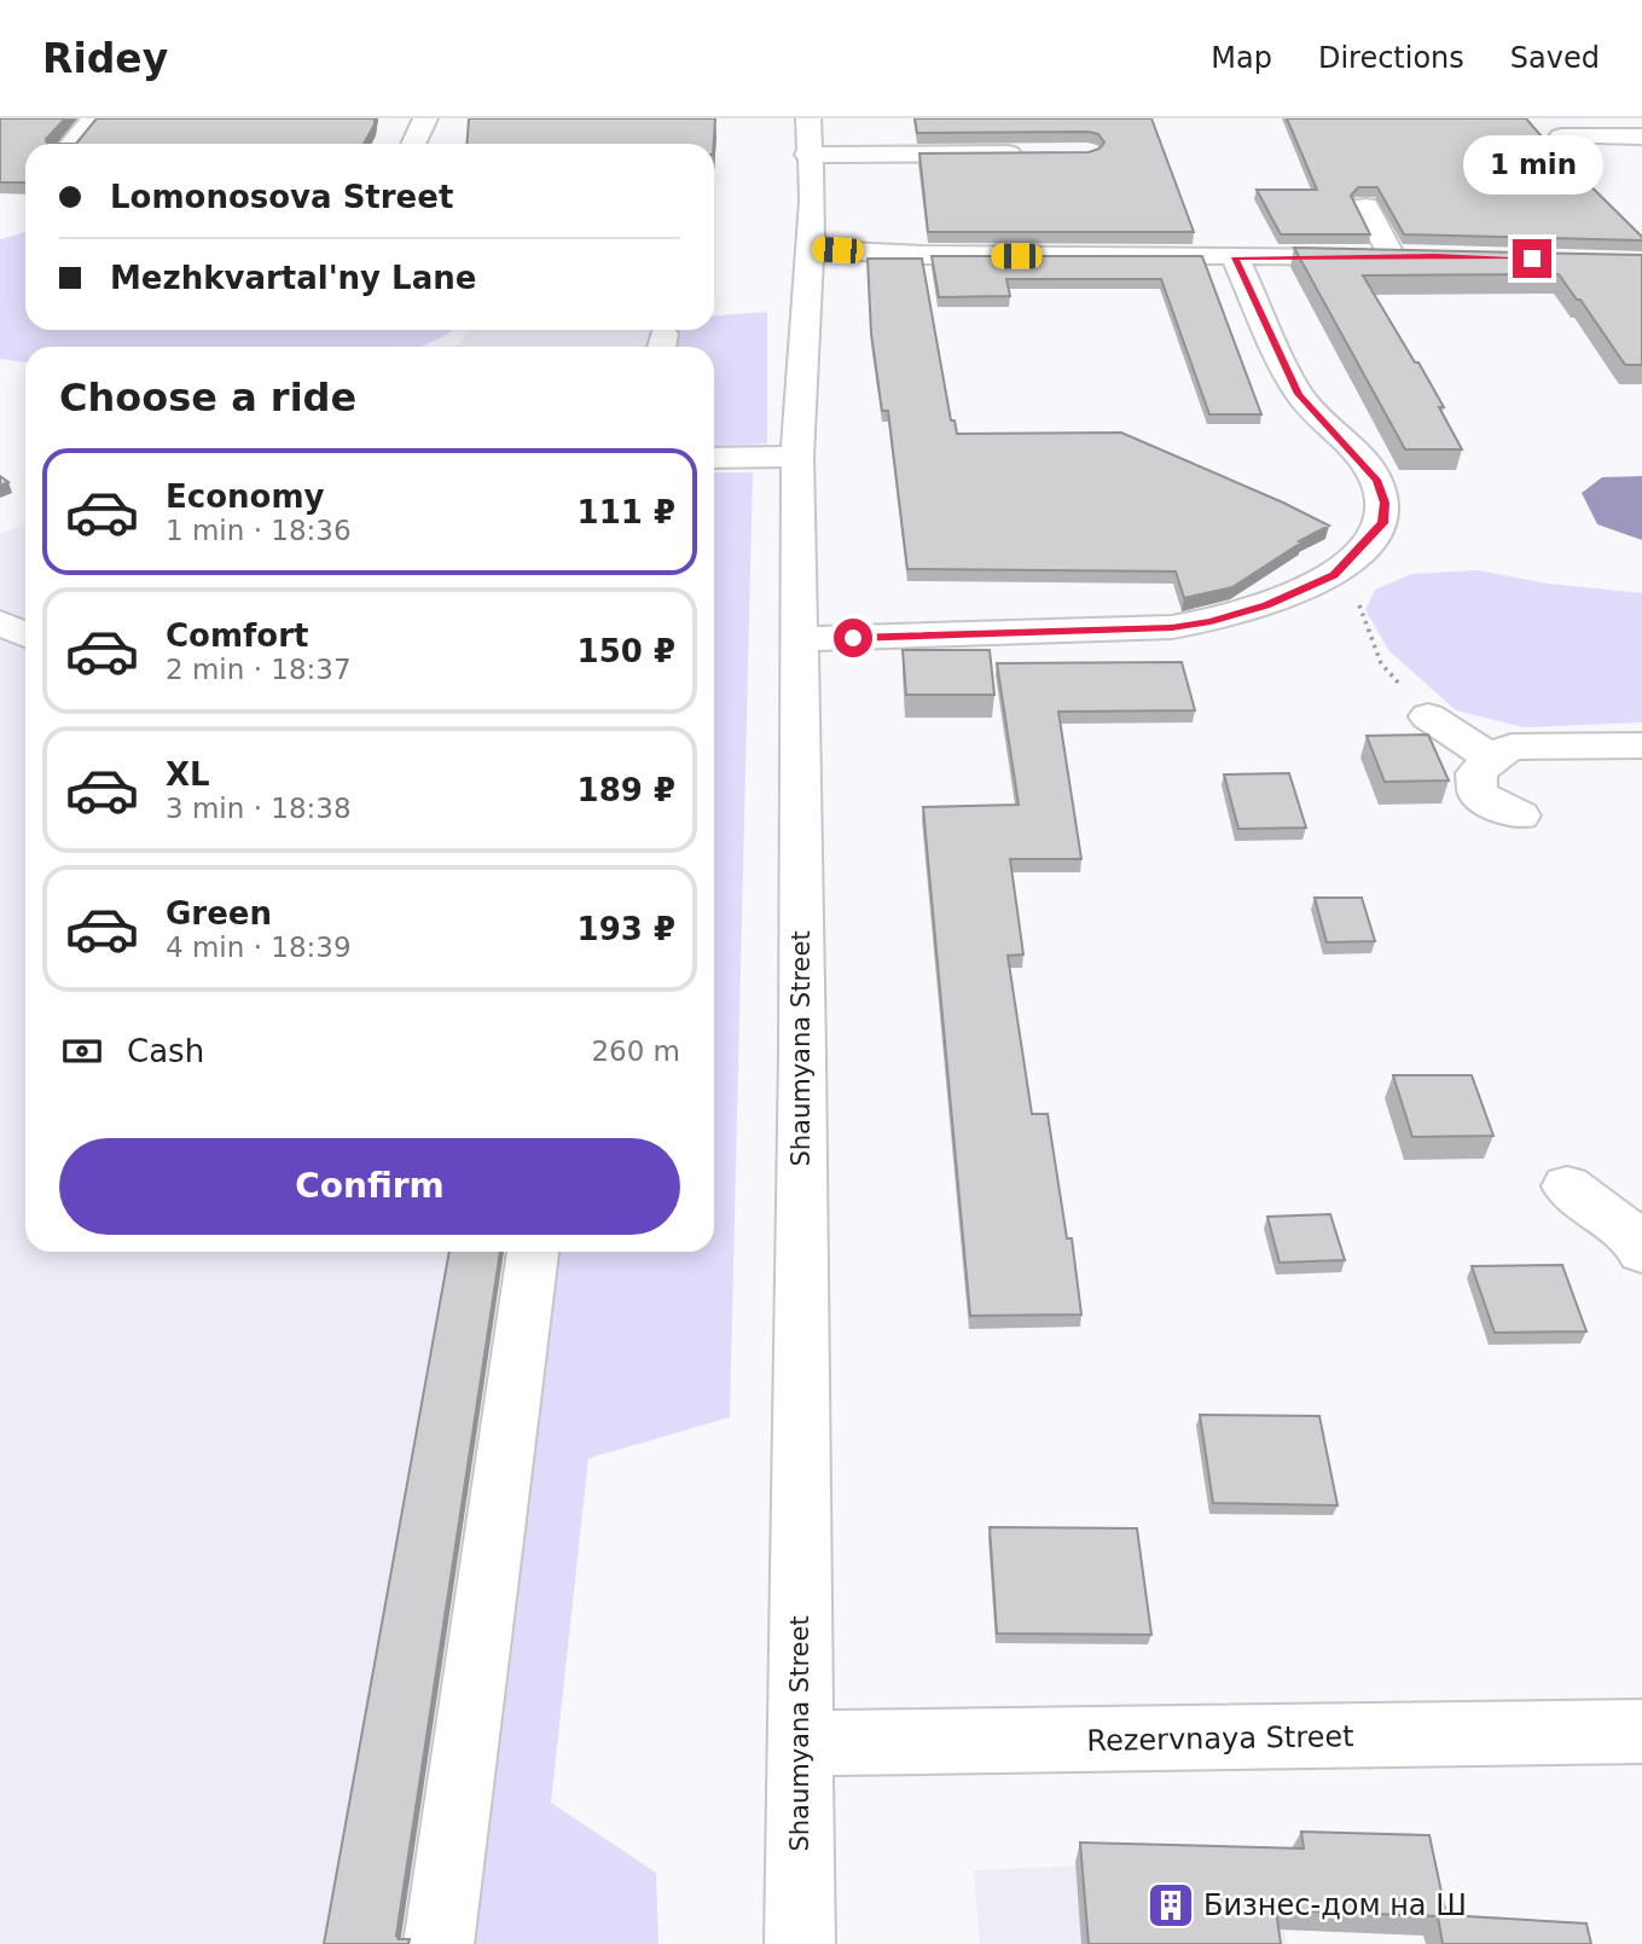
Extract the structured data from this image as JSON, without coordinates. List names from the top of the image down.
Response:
{
  "streets": {
    "street": ["Shaumyana Street", "Rezervnaya Street"]
  },
  "crossings": [
    ["Shaumyana Street", "Rezervnaya Street"]
  ],
  "places": {
    "building": ["Бизнес-дом на Ш"]
  },
  "page": {
    "header": "Ridey",
    "nav": ["Map", "Directions", "Saved"],
    "bubble": "1 min",
    "banner": ["Lomonosova Street", "Mezhkvartal'ny Lane"],
    "heading": "Choose a ride",
    "list": [
      {
        "name": "Economy",
        "note": "1 min · 18:36",
        "value": "111 ₽"
      },
      {
        "name": "Comfort",
        "note": "2 min · 18:37",
        "value": "150 ₽"
      },
      {
        "name": "XL",
        "note": "3 min · 18:38",
        "value": "189 ₽"
      },
      {
        "name": "Green",
        "note": "4 min · 18:39",
        "value": "193 ₽"
      }
    ],
    "pay": ["Cash", "260 m"],
    "buttons": "Confirm"
  }
}
